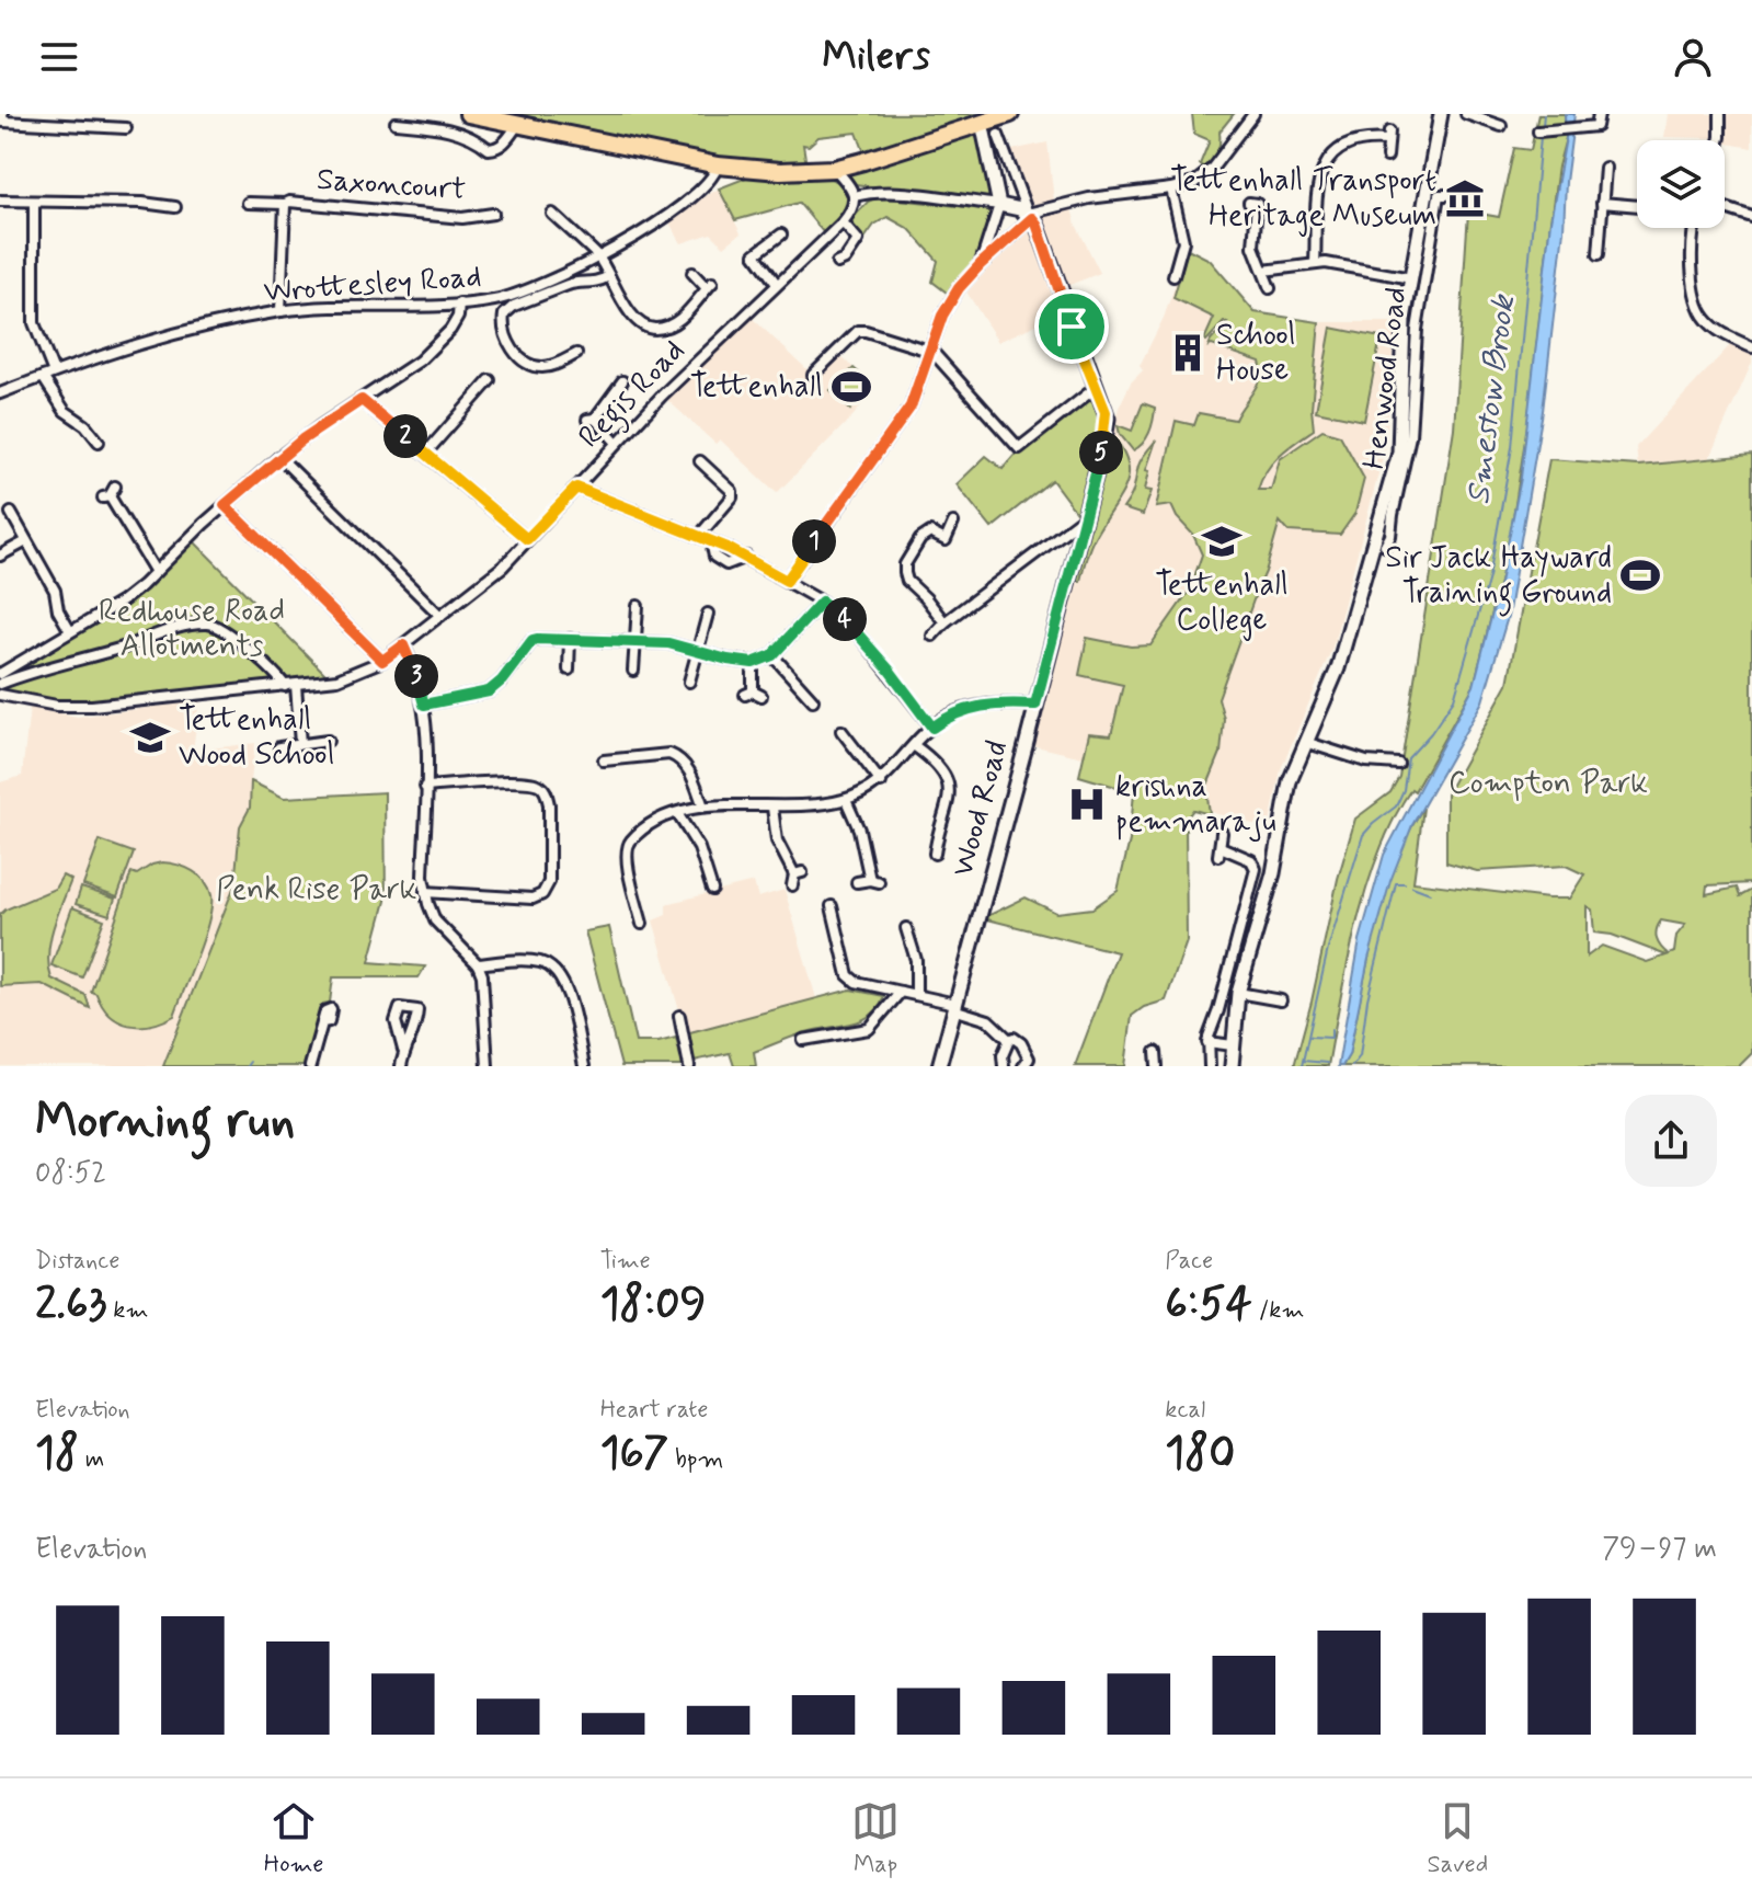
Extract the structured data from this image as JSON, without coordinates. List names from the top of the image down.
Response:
{
  "streets": {
    "street": [
      "Saxoncourt",
      "Wrottesley Road",
      "Henwood Road",
      "Regis Road",
      "Wood Road"
    ]
  },
  "water": ["Smestow Brook"],
  "parks": ["Redhouse Road Allotments", "Compton Park", "Penk Rise Park"],
  "places": {
    "museum": ["Tettenhall Transport Heritage Museum"],
    "building": ["School House"],
    "sports": ["Tettenhall", "Sir Jack Hayward Training Ground"],
    "school or university": ["Tettenhall College", "Tettenhall Wood School"],
    "hospital": ["krishna pemmaraju"]
  },
  "page": {
    "header": "Milers",
    "pins": [
      "2",
      "5",
      "1",
      "4",
      "3"
    ],
    "heading": ["Morning run", "08:52"],
    "stats": [
      ["Distance", "2.63 km"],
      ["Time", "18:09"],
      ["Pace", "6:54 /km"],
      ["Elevation", "18 m"],
      ["Heart rate", "167 bpm"],
      ["kcal", "180"]
    ],
    "chart": ["Elevation", "79–97 m"],
    "tabs": ["Home", "Map", "Saved"]
  }
}
